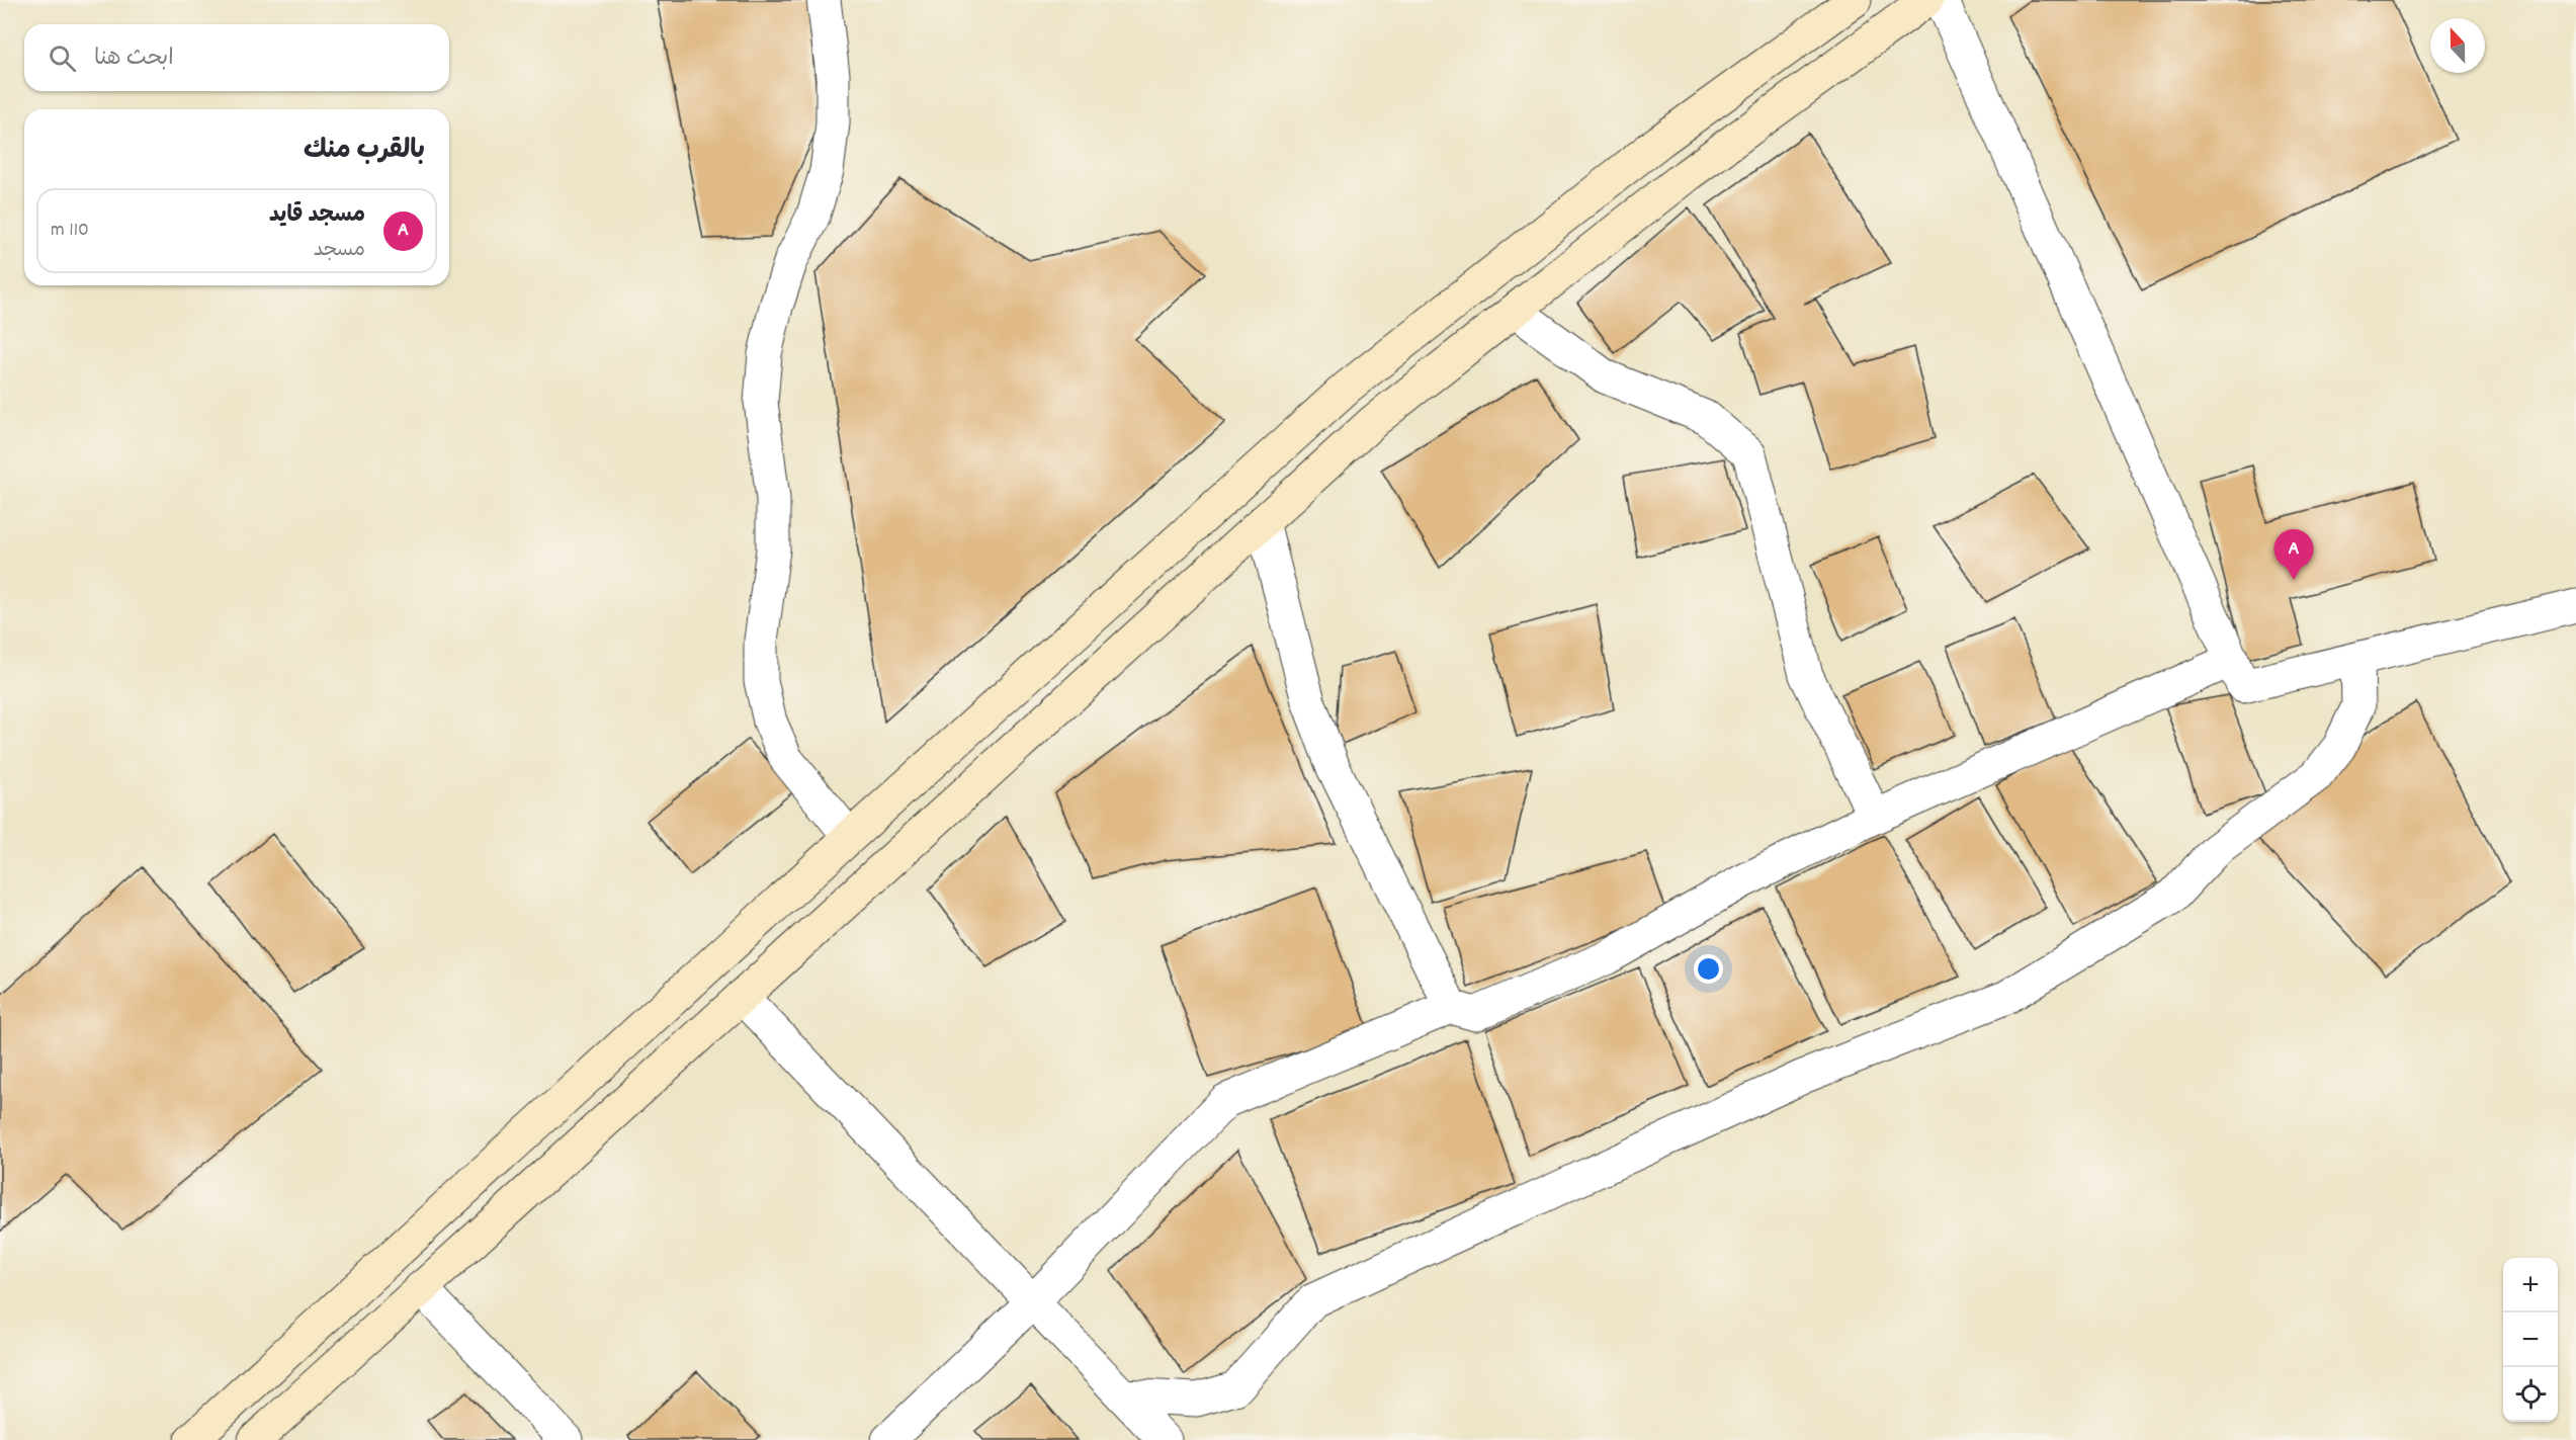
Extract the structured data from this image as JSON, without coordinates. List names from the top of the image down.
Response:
{
  "north": "top",
  "page": {
    "search": "ابحث هنا",
    "heading": "بالقرب منك",
    "list": [
      {
        "mark": "A",
        "name": "مسجد قايد",
        "note": "مسجد",
        "value": "110 m"
      }
    ],
    "pins": "A",
    "map_buttons": ["+", "−"]
  }
}
